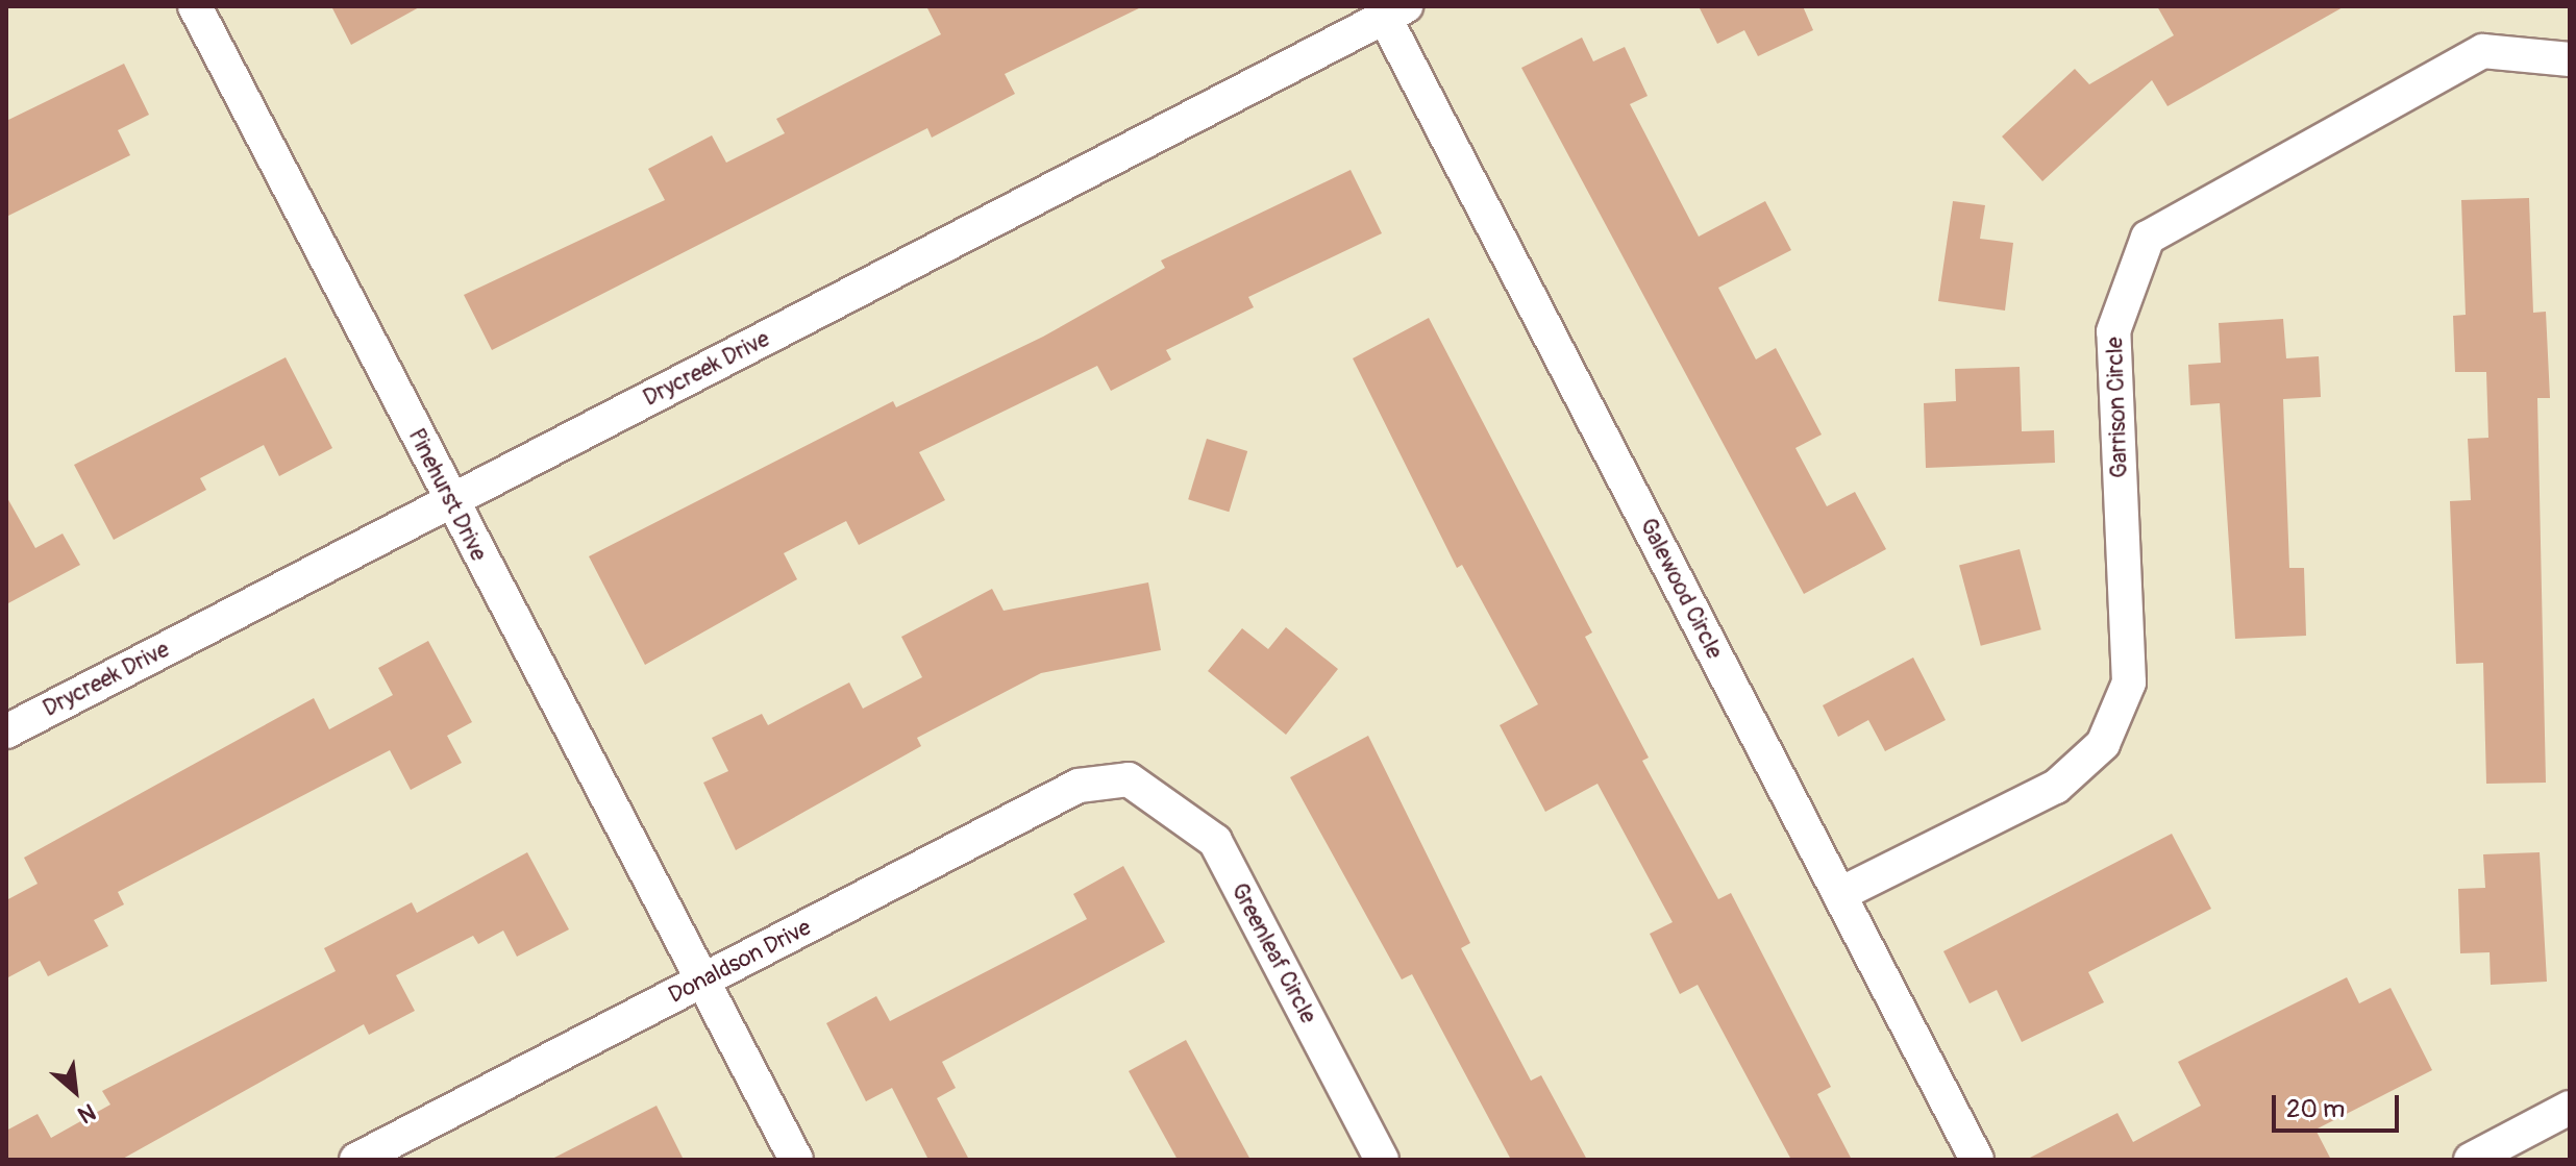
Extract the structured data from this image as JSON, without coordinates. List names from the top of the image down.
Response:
{
  "streets": {
    "street": [
      "Drycreek Drive",
      "Garrison Circle",
      "Pinehurst Drive",
      "Galewood Circle",
      "Greenleaf Circle",
      "Donaldson Drive"
    ]
  },
  "crossings": [
    ["Drycreek Drive", "Pinehurst Drive"],
    ["Drycreek Drive", "Galewood Circle"],
    ["Garrison Circle", "Galewood Circle"],
    ["Pinehurst Drive", "Donaldson Drive"],
    ["Greenleaf Circle", "Donaldson Drive"]
  ],
  "scale_bar": "20 m",
  "north": "bottom right"
}
